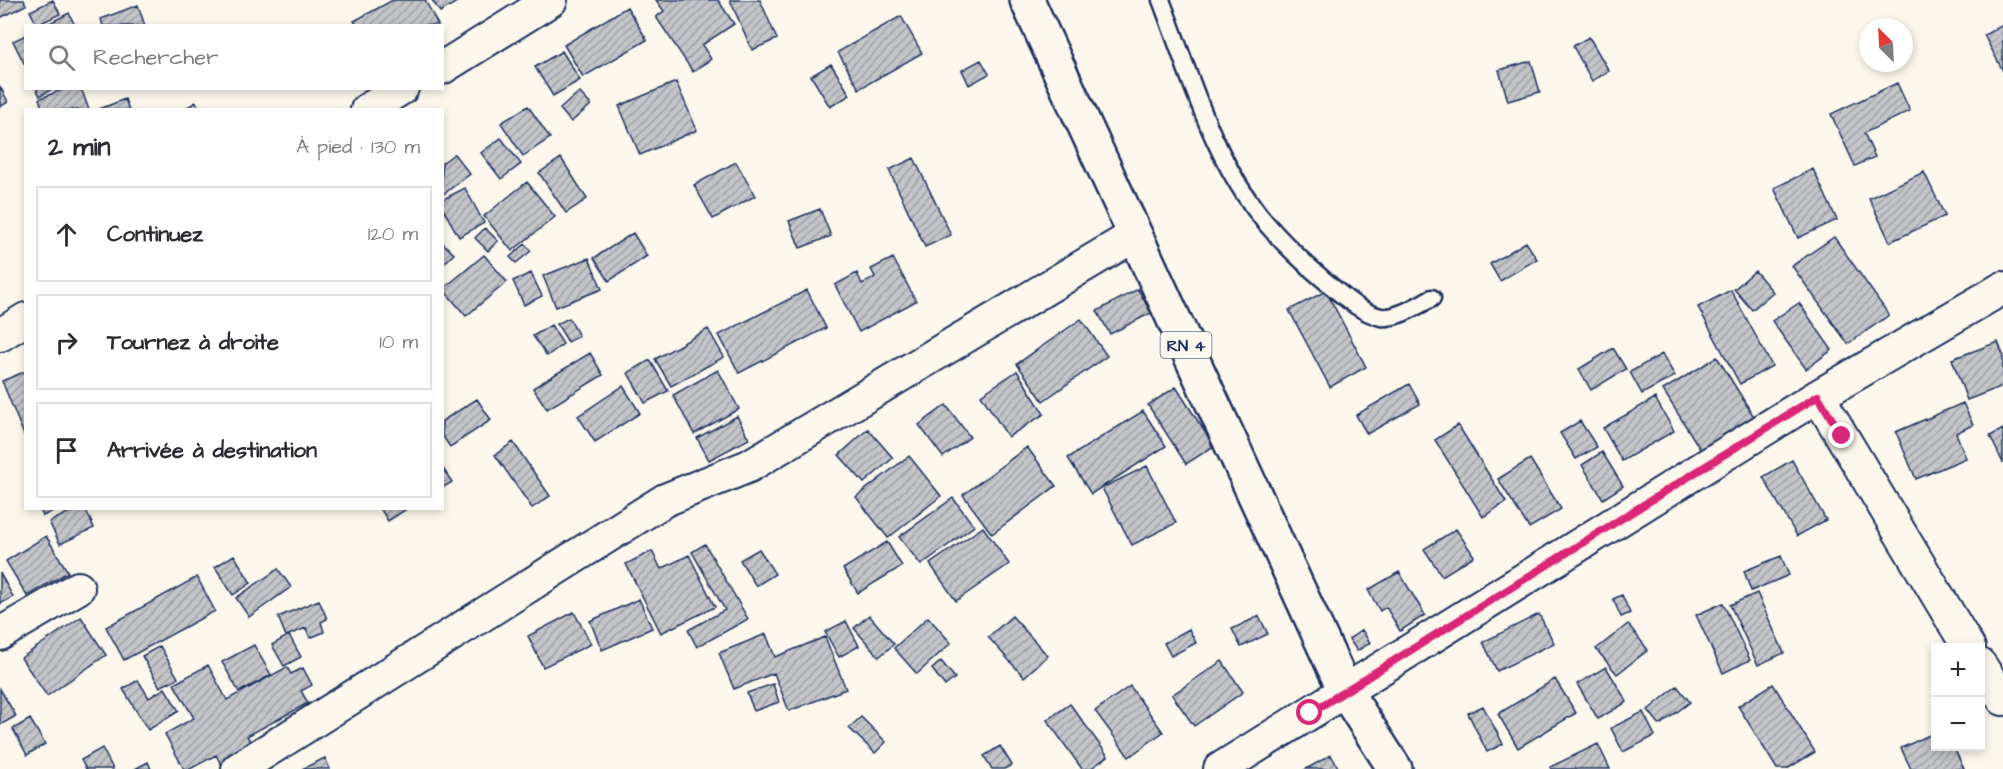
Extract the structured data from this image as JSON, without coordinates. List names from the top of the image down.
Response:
{
  "streets": {
    "highway": ["RN 4"]
  },
  "north": "top left",
  "page": {
    "search": "Rechercher",
    "heading": ["2 min", "À pied · 130 m"],
    "list": [
      ["Continuez", "120 m"],
      ["Tournez à droite", "10 m"],
      "Arrivée à destination"
    ],
    "map_buttons": ["+", "−"]
  }
}
